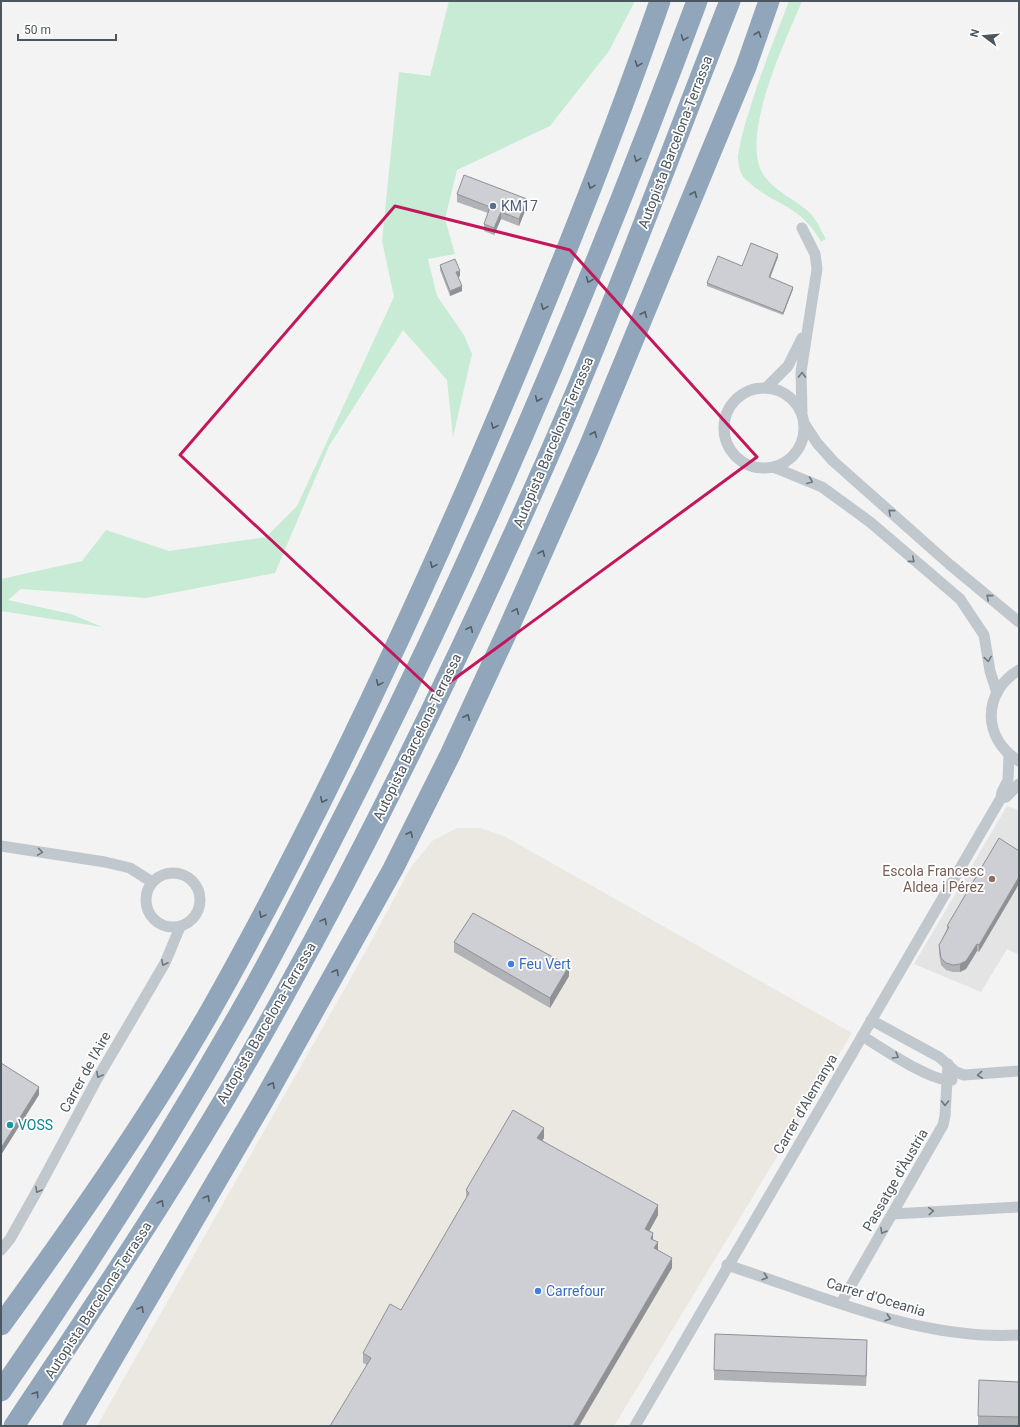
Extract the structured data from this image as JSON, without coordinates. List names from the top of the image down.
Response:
{
  "streets": {
    "highway": ["Autopista Barcelona-Terrassa"],
    "street": [
      "Carrer de l'Aire",
      "Carrer d'Alemanya",
      "Passatge d'Àustria",
      "Carrer d'Oceania"
    ]
  },
  "crossings": [
    ["Carrer d'Alemanya", "Carrer d'Oceania"],
    ["Passatge d'Àustria", "Carrer d'Oceania"]
  ],
  "one_way": ["Carrer de l'Aire", "Passatge d'Àustria", "Carrer d'Oceania"],
  "places": [
    "KM17",
    "Escola Francesc Aldea i Pérez",
    "Feu Vert",
    "VOSS",
    "Carrefour"
  ],
  "scale_bar": "50 m",
  "north": "left"
}
